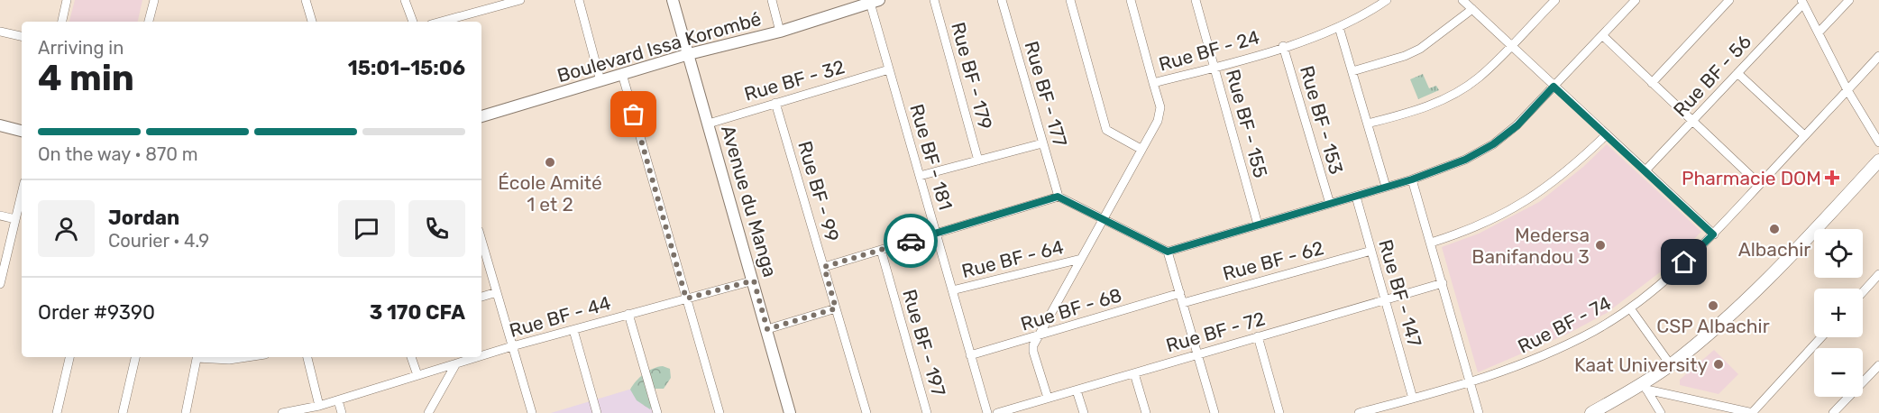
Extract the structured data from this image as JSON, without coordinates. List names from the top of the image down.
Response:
{
  "streets": {
    "street": [
      "Boulevard Issa Korombé",
      "Rue BF - 24",
      "Rue BF - 179",
      "Rue BF - 56",
      "Rue BF - 32",
      "Rue BF - 177",
      "Rue BF - 153",
      "Rue BF - 155",
      "Rue BF - 181",
      "Rue BF - 99",
      "Avenue du Manga",
      "Rue BF - 64",
      "Rue BF - 62",
      "Rue BF - 147",
      "Rue BF - 68",
      "Rue BF - 44",
      "Rue BF - 74",
      "Rue BF - 72",
      "Rue BF - 197"
    ]
  },
  "crossings": [
    ["Boulevard Issa Korombé", "Rue BF - 181"],
    ["Boulevard Issa Korombé", "Avenue du Manga"],
    ["Rue BF - 24", "Rue BF - 153"],
    ["Rue BF - 24", "Rue BF - 155"],
    ["Rue BF - 24", "Rue BF - 64"],
    ["Rue BF - 24", "Rue BF - 68"],
    ["Rue BF - 24", "Rue BF - 72"],
    ["Rue BF - 32", "Rue BF - 181"],
    ["Rue BF - 32", "Rue BF - 99"],
    ["Rue BF - 32", "Avenue du Manga"],
    ["Rue BF - 181", "Rue BF - 64"],
    ["Rue BF - 181", "Rue BF - 68"],
    ["Avenue du Manga", "Rue BF - 44"],
    ["Rue BF - 62", "Rue BF - 147"],
    ["Rue BF - 147", "Rue BF - 74"],
    ["Rue BF - 147", "Rue BF - 72"]
  ],
  "places": {
    "other": [
      "École Amité 1 et 2",
      "Albachir",
      "Medersa Banifandou 3",
      "CSP Albachir",
      "Kaat University"
    ],
    "health": ["Pharmacie DOM"]
  },
  "page": {
    "heading": ["4 min", "Arriving in", "15:01–15:06"],
    "panel": [
      "Jordan",
      "Courier · 4.9",
      "Order #9390",
      "3 170 CFA"
    ],
    "bar": "On the way · 870 m",
    "map_buttons": ["+", "−"]
  }
}
